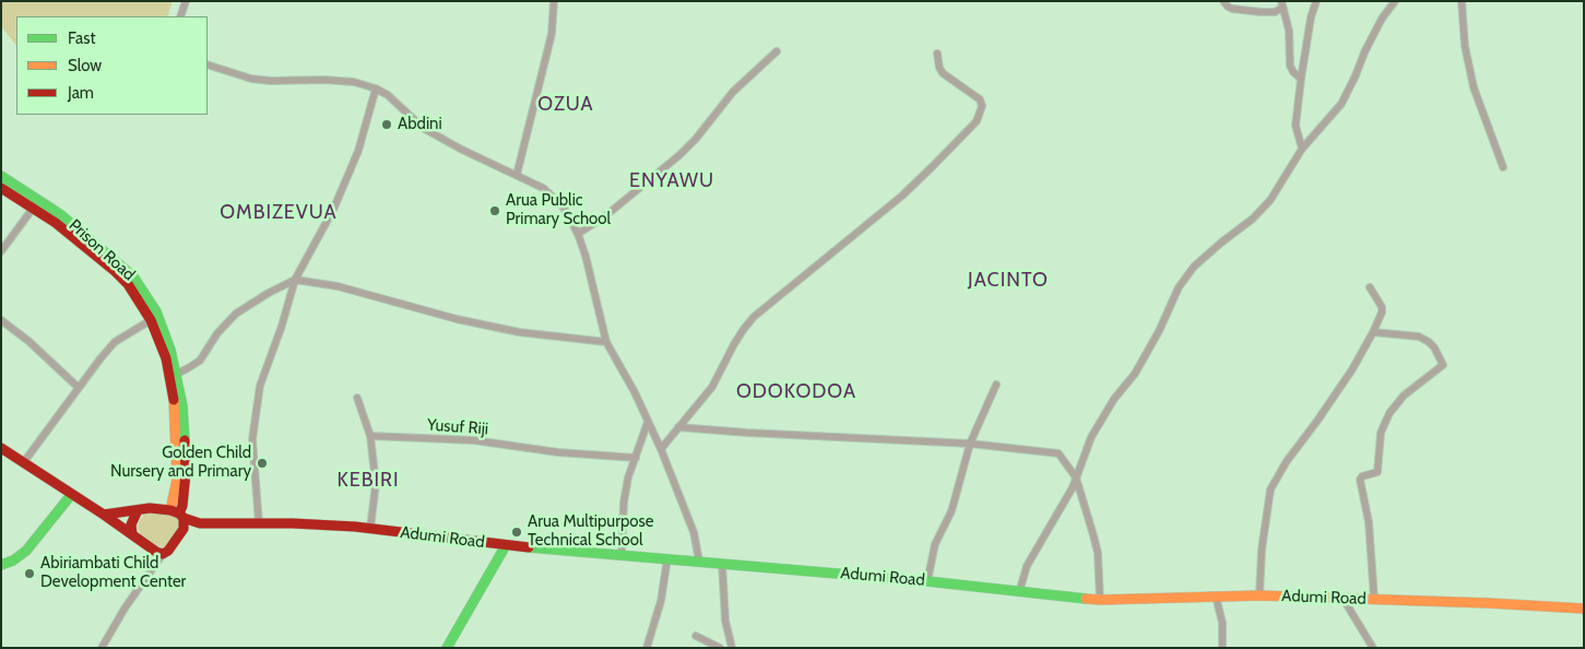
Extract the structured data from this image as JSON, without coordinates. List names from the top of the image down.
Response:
{
  "streets": {
    "main road": ["Prison Road", "Adumi Road"],
    "street": ["Yusuf Riji"]
  },
  "crossings": [
    ["Prison Road", "Adumi Road"]
  ],
  "districts": [
    "OZUA",
    "ENYAWU",
    "OMBIZEVUA",
    "JACINTO",
    "ODOKODOA",
    "KEBIRI"
  ],
  "places": [
    "Abdini",
    "Arua Public Primary School",
    "Golden Child Nursery and Primary",
    "Arua Multipurpose Technical School",
    "Abiriambati Child Development Center"
  ],
  "legend": ["Fast", "Slow", "Jam"]
}
